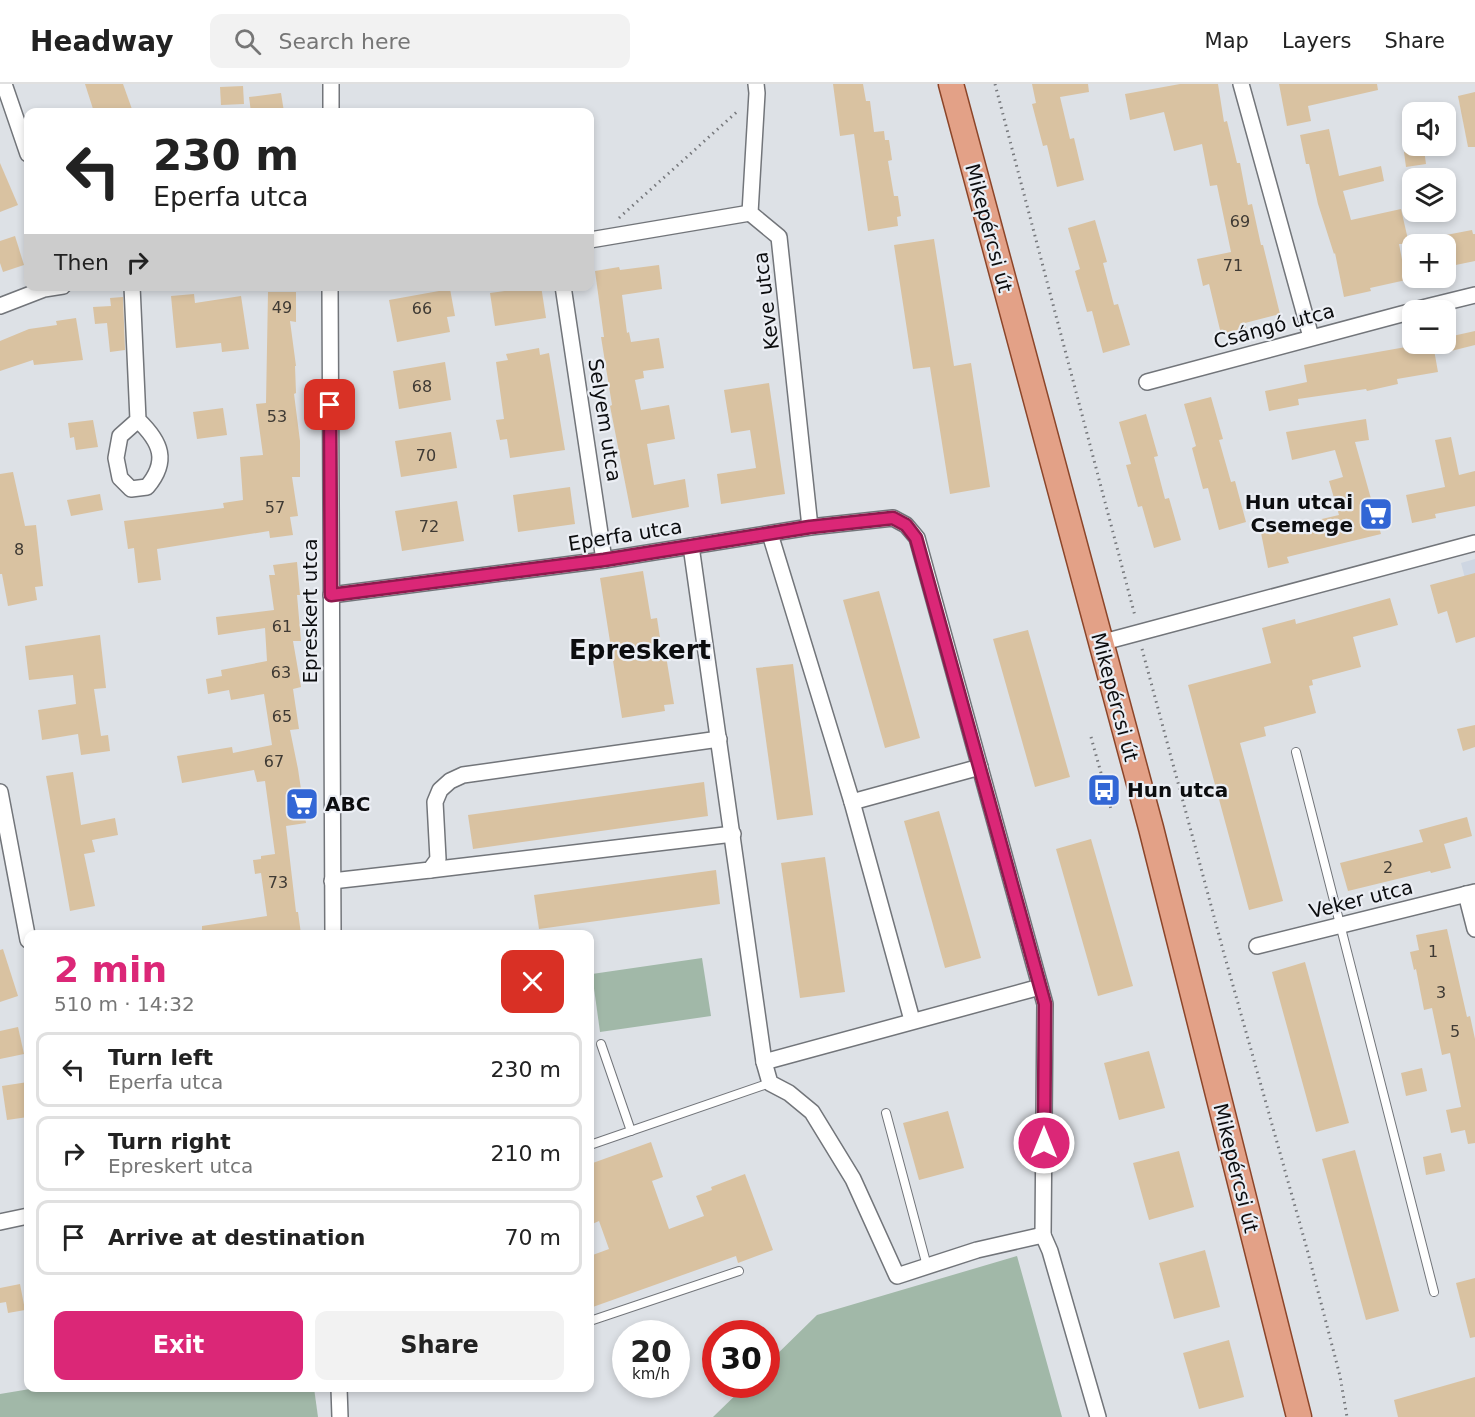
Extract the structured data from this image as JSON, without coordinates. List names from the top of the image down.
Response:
{
  "streets": {
    "main road": ["Mikepércsi út"],
    "street": [
      "Keve utca",
      "Csángó utca",
      "Selyem utca",
      "Eperfa utca",
      "Epreskert utca",
      "Veker utca"
    ]
  },
  "crossings": [
    ["Keve utca", "Eperfa utca"],
    ["Selyem utca", "Eperfa utca"],
    ["Eperfa utca", "Epreskert utca"]
  ],
  "districts": ["Epreskert"],
  "places": {
    "supermarket": ["Hun utcai Csemege", "ABC"],
    "bus stop": ["Hun utca"]
  },
  "house_numbers": [
    "69",
    "71",
    "49",
    "66",
    "68",
    "53",
    "70",
    "57",
    "72",
    "8",
    "61",
    "63",
    "65",
    "67",
    "2",
    "73",
    "1",
    "3",
    "5"
  ],
  "page": {
    "header": "Headway",
    "search": "Search here",
    "nav": ["Map", "Layers", "Share"],
    "map_buttons": ["+", "−"],
    "turn": ["230 m", "Eperfa utca"],
    "then": "Then",
    "heading": ["2 min", "510 m · 14:32"],
    "list": [
      {
        "name": "Turn left",
        "note": "Eperfa utca",
        "value": "230 m"
      },
      {
        "name": "Turn right",
        "note": "Epreskert utca",
        "value": "210 m"
      },
      {
        "name": "Arrive at destination",
        "value": "70 m"
      }
    ],
    "buttons": ["Exit", "Share"],
    "speed": "20 km/h",
    "limit": "30"
  }
}
